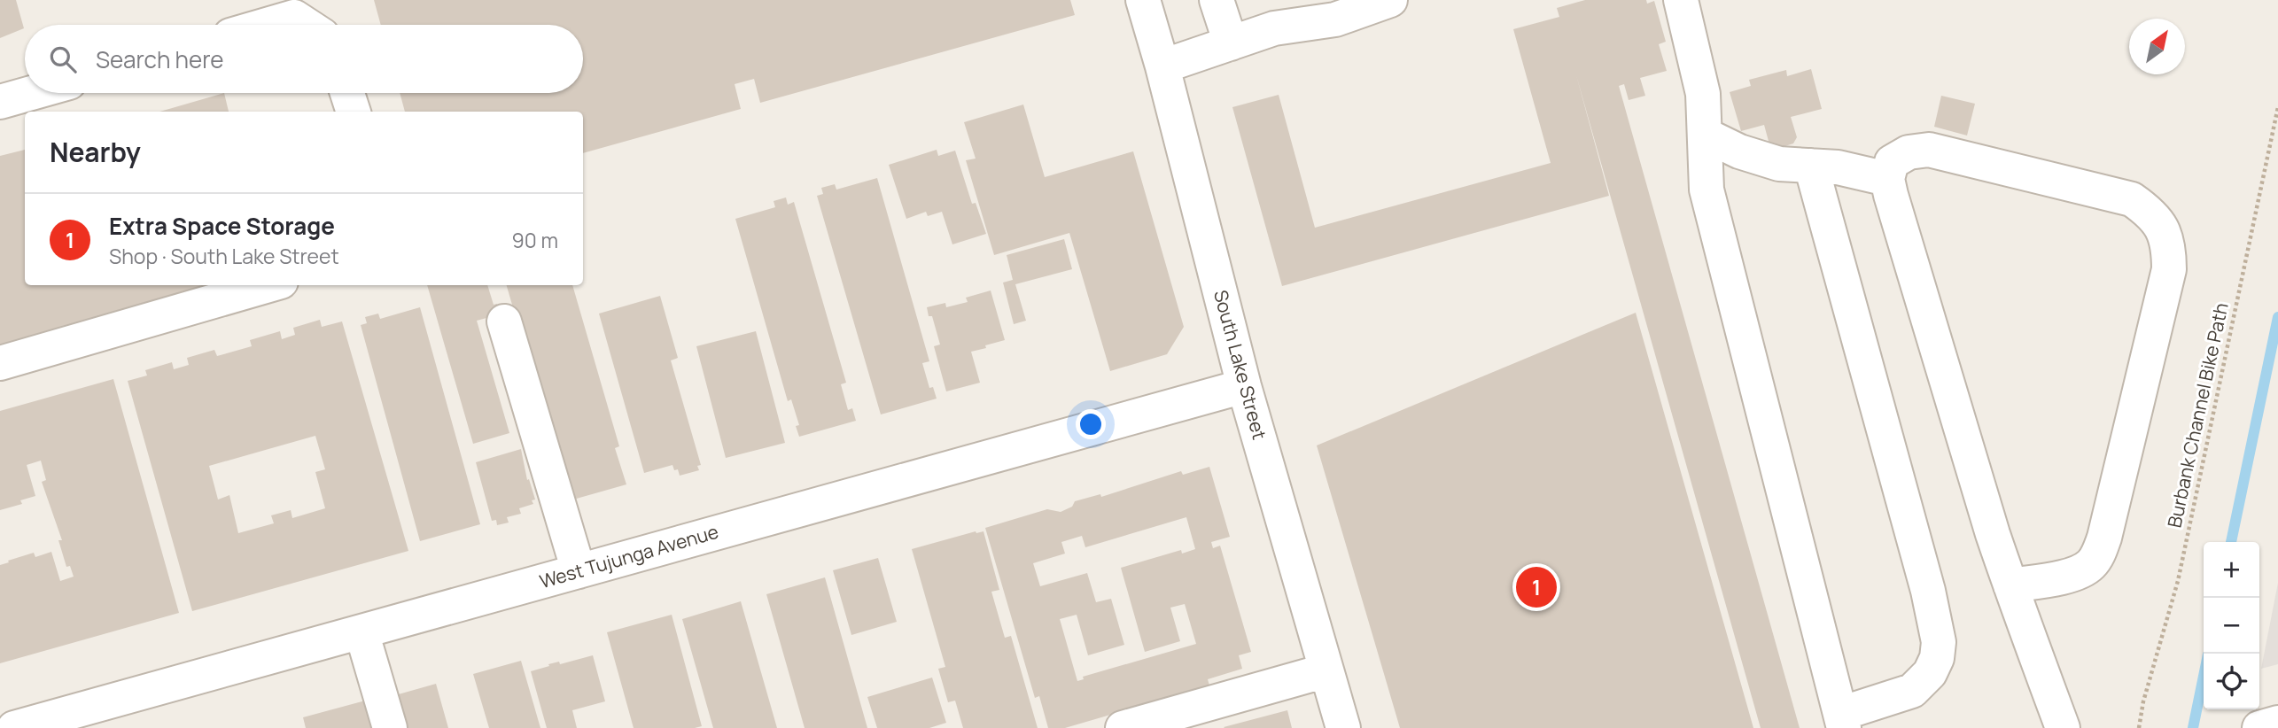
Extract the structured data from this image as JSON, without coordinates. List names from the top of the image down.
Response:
{
  "streets": {
    "street": ["South Lake Street", "West Tujunga Avenue"],
    "path": ["Burbank Channel Bike Path"]
  },
  "crossings": [
    ["South Lake Street", "West Tujunga Avenue"]
  ],
  "north": "top right",
  "page": {
    "search": "Search here",
    "heading": "Nearby",
    "list": [
      {
        "mark": "1",
        "name": "Extra Space Storage",
        "note": "Shop · South Lake Street",
        "value": "90 m"
      }
    ],
    "map_buttons": ["+", "−"],
    "pins": "1"
  }
}
